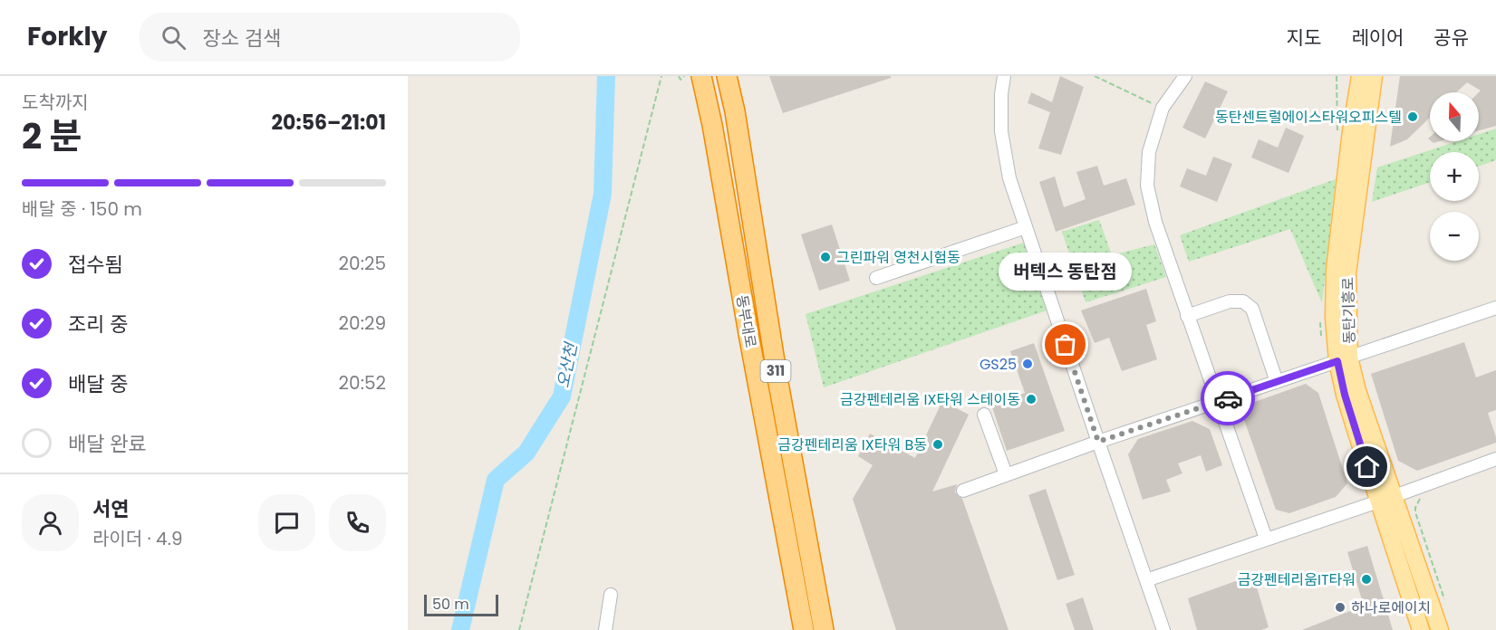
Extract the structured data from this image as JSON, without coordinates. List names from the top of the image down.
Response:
{
  "streets": {
    "highway": ["동부대로", "311"],
    "main road": ["동탄기흥로"]
  },
  "water": ["오산천"],
  "places": [
    "동탄센트럴에이스타워오피스텔",
    "그린파워 영천시험동",
    "버텍스 동탄점",
    "GS25",
    "금강펜테리움 IX타워 스테이동",
    "금강펜테리움 IX타워 B동",
    "금강펜테리움IT타워",
    "하나로에이치"
  ],
  "scale_bar": "50 m",
  "north": "top",
  "page": {
    "header": "Forkly",
    "search": "장소 검색",
    "nav": ["지도", "레이어", "공유"],
    "heading": ["2 분", "도착까지", "20:56–21:01"],
    "panel": ["서연", "라이더 · 4.9"],
    "map_buttons": ["+", "−"],
    "bar": "배달 중 · 150 m",
    "list": [
      ["접수됨", "20:25"],
      ["조리 중", "20:29"],
      ["배달 중", "20:52"],
      "배달 완료"
    ],
    "bubble": "버텍스 동탄점",
    "scale": "50 m"
  }
}
